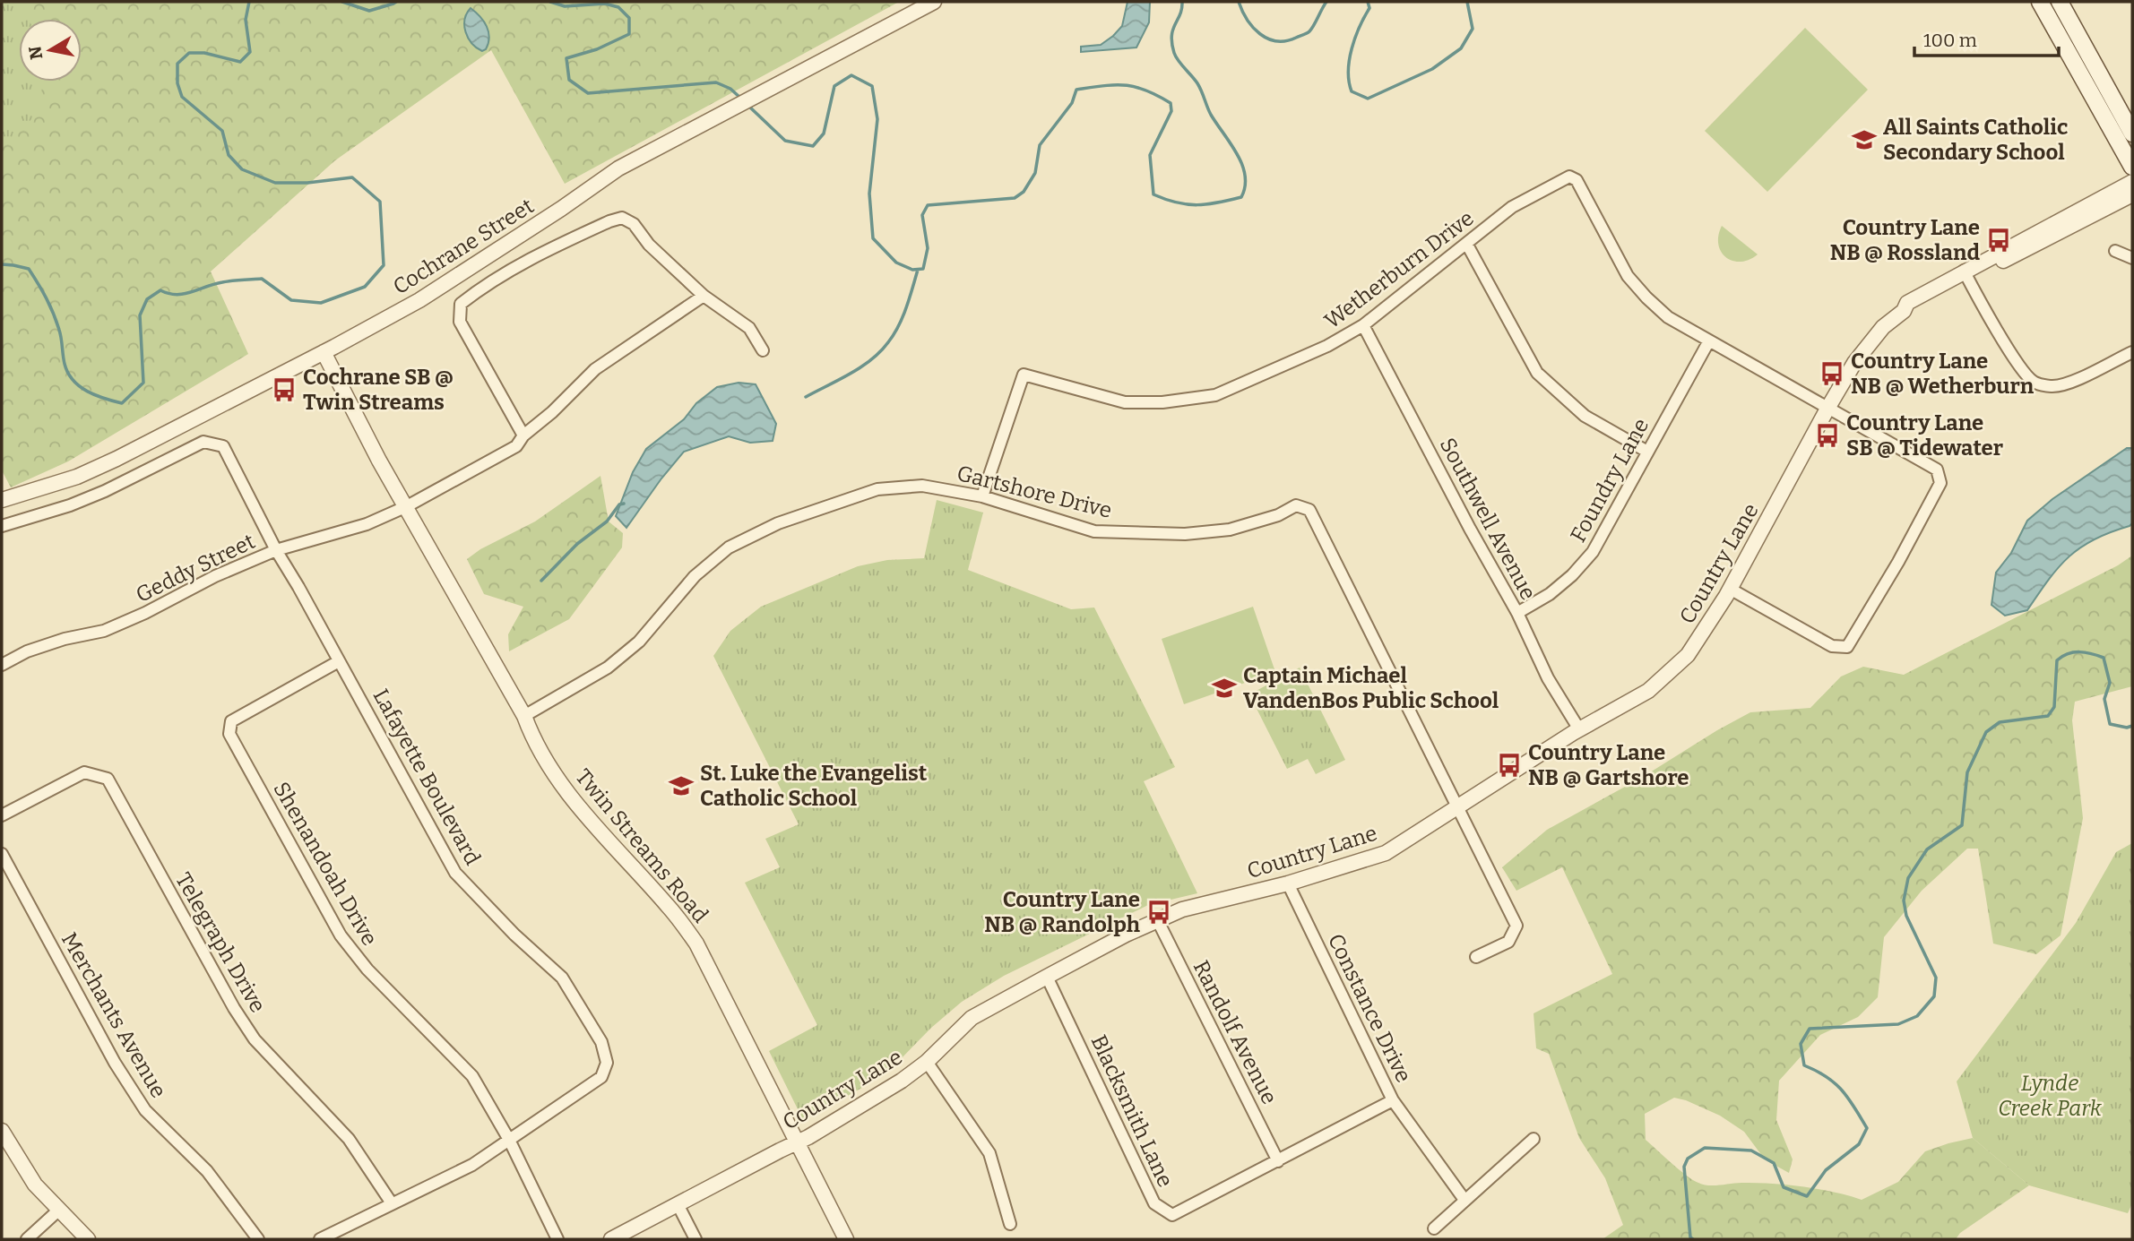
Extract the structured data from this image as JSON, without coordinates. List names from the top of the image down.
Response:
{
  "streets": {
    "street": [
      "Cochrane Street",
      "Wetherburn Drive",
      "Foundry Lane",
      "Gartshore Drive",
      "Southwell Avenue",
      "Country Lane",
      "Geddy Street",
      "Lafayette Boulevard",
      "Twin Streams Road",
      "Shenandoah Drive",
      "Telegraph Drive",
      "Constance Drive",
      "Merchants Avenue",
      "Randolf Avenue",
      "Blacksmith Lane"
    ]
  },
  "crossings": [
    ["Cochrane Street", "Twin Streams Road"],
    ["Wetherburn Drive", "Foundry Lane"],
    ["Wetherburn Drive", "Gartshore Drive"],
    ["Wetherburn Drive", "Southwell Avenue"],
    ["Wetherburn Drive", "Country Lane"],
    ["Foundry Lane", "Southwell Avenue"],
    ["Gartshore Drive", "Country Lane"],
    ["Gartshore Drive", "Twin Streams Road"],
    ["Southwell Avenue", "Country Lane"],
    ["Country Lane", "Twin Streams Road"],
    ["Country Lane", "Constance Drive"],
    ["Country Lane", "Randolf Avenue"],
    ["Country Lane", "Blacksmith Lane"],
    ["Geddy Street", "Lafayette Boulevard"],
    ["Geddy Street", "Twin Streams Road"],
    ["Lafayette Boulevard", "Shenandoah Drive"],
    ["Lafayette Boulevard", "Telegraph Drive"],
    ["Constance Drive", "Randolf Avenue"],
    ["Constance Drive", "Blacksmith Lane"],
    ["Randolf Avenue", "Blacksmith Lane"]
  ],
  "parks": ["Lynde Creek Park"],
  "places": {
    "school or university": ["All Saints Catholic Secondary School", "Captain Michael VandenBos Public School", "St. Luke the Evangelist Catholic School"],
    "bus stop": [
      "Country Lane NB @ Rossland",
      "Country Lane NB @ Wetherburn",
      "Cochrane SB @ Twin Streams",
      "Country Lane SB @ Tidewater",
      "Country Lane NB @ Gartshore",
      "Country Lane NB @ Randolph"
    ]
  },
  "scale_bar": "100 m",
  "north": "left"
}
